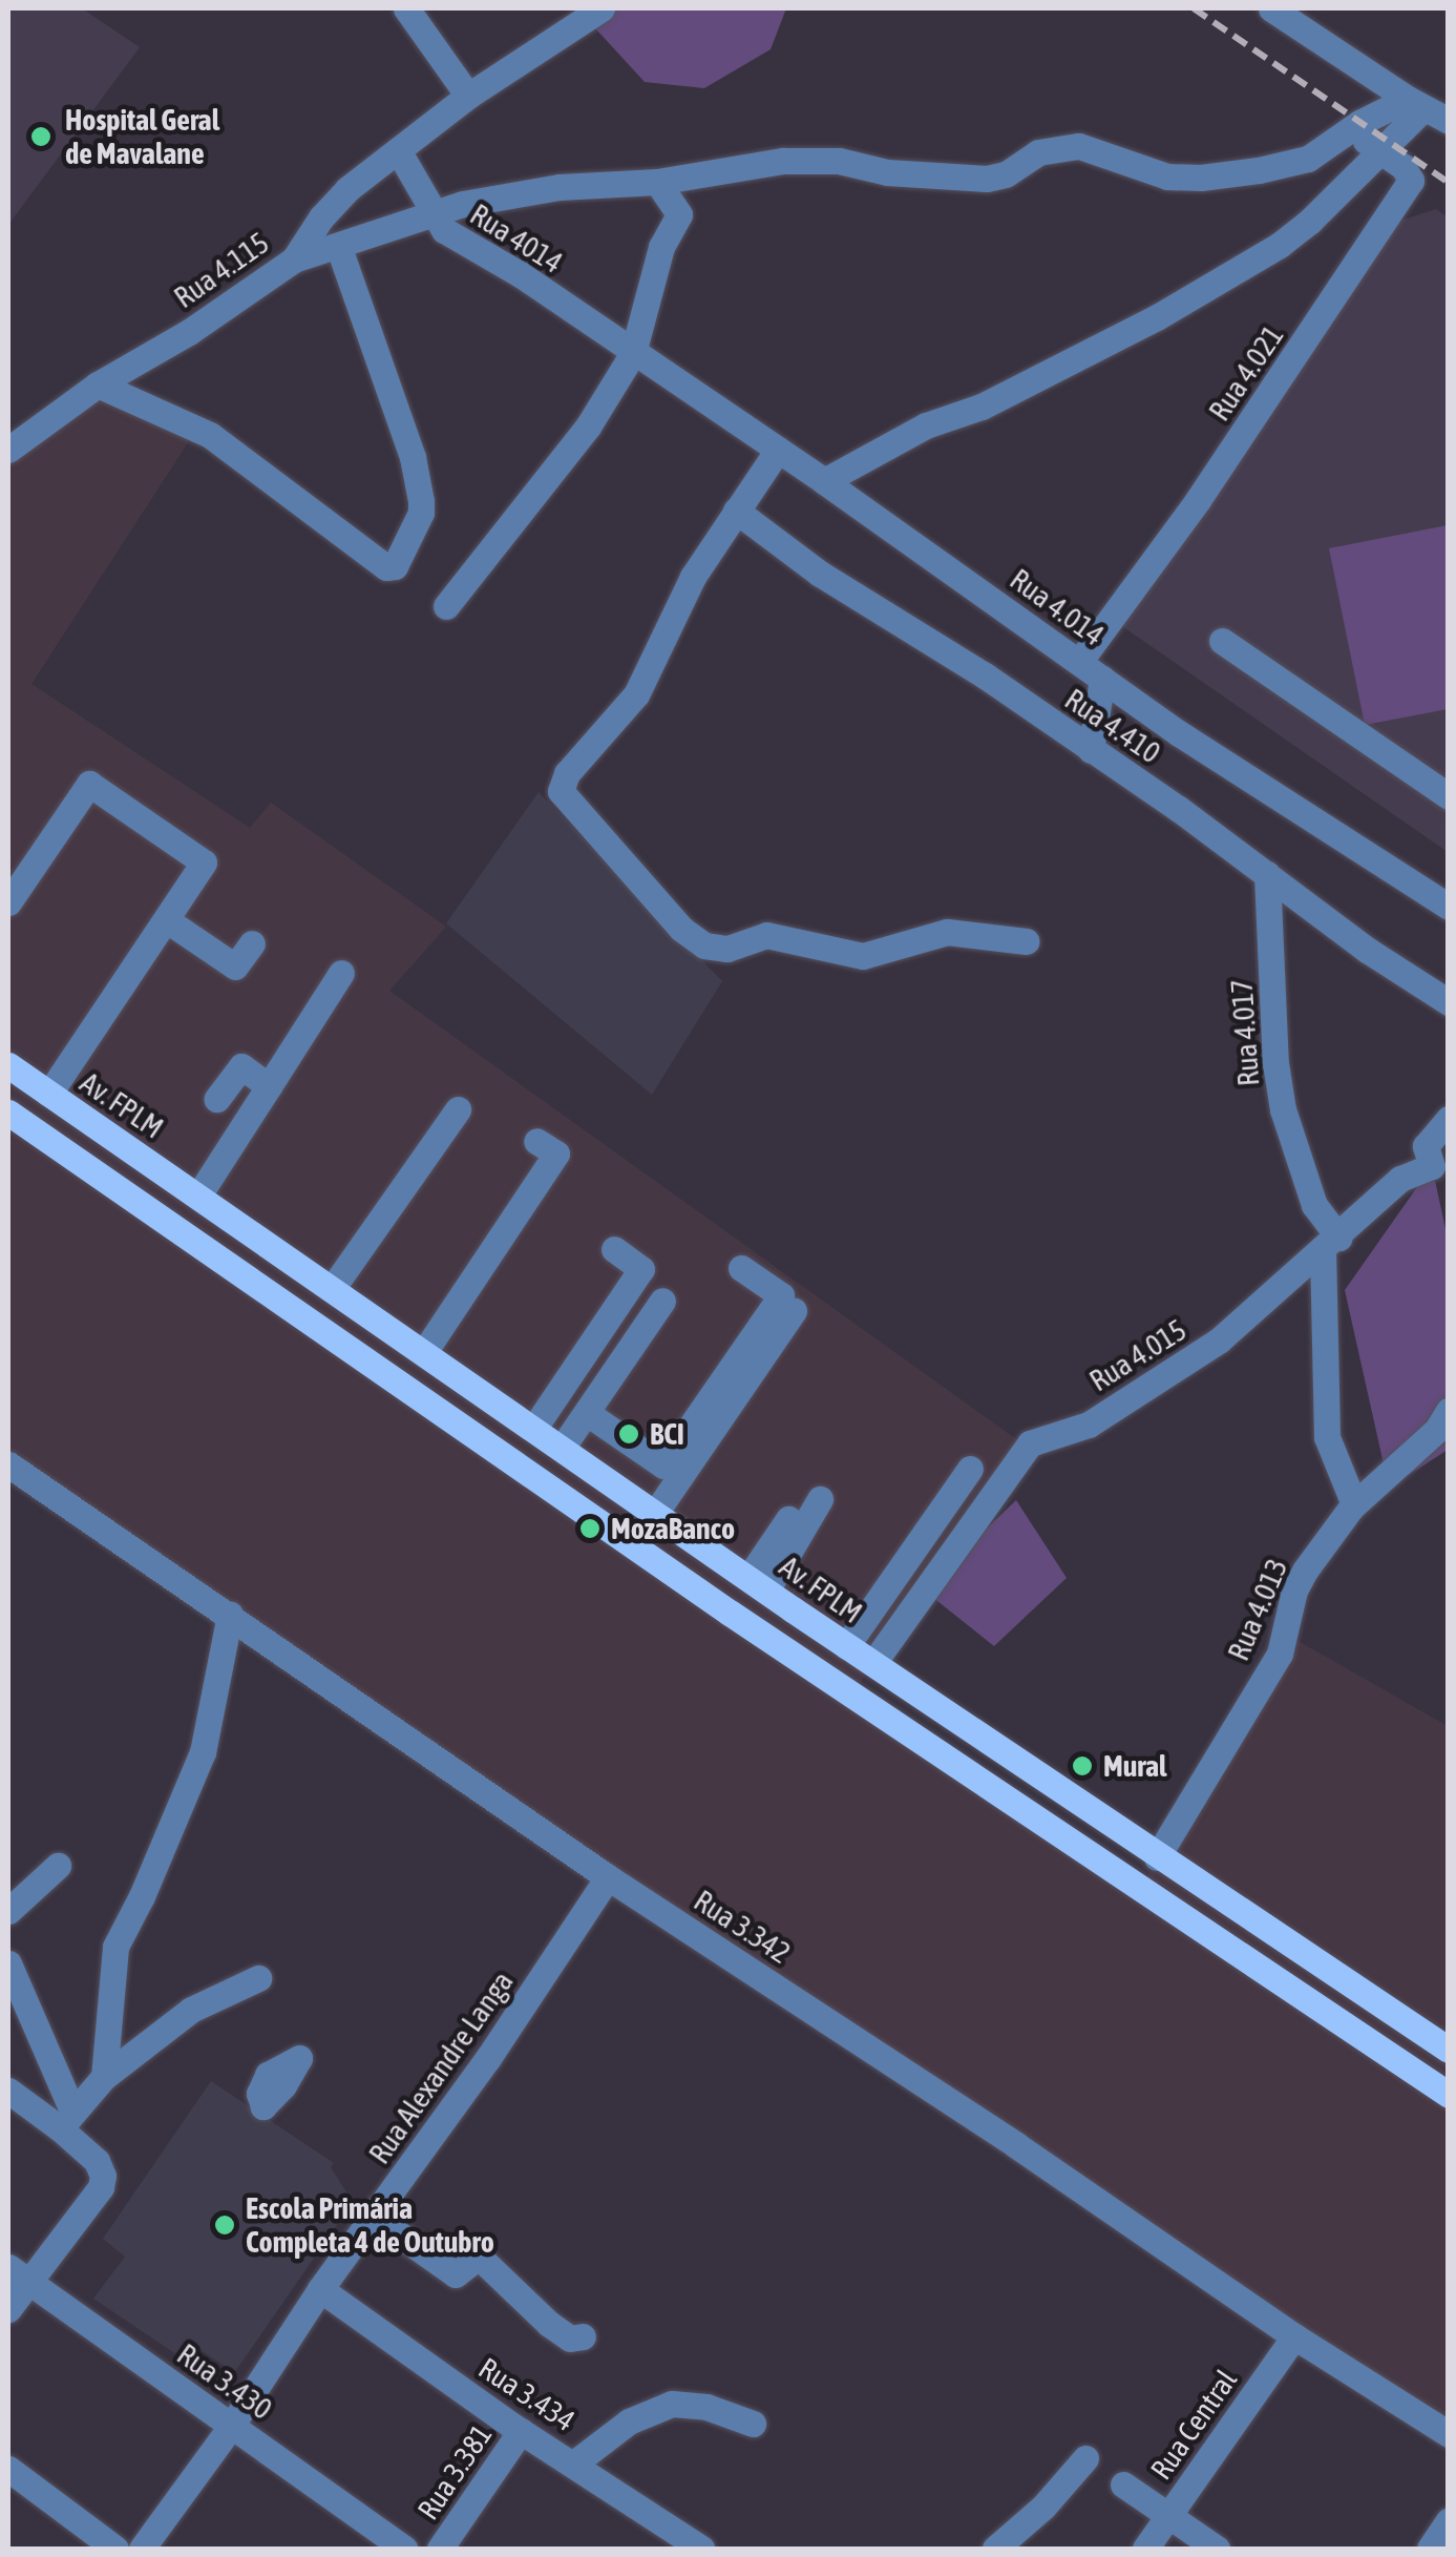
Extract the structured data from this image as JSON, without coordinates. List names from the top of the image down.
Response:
{
  "streets": {
    "main road": ["Av. FPLM"],
    "street": [
      "Rua 4014",
      "Rua 4.115",
      "Rua 4.021",
      "Rua 4.014",
      "Rua 4.410",
      "Rua 4.017",
      "Rua 4.015",
      "Rua 4.013",
      "Rua 3.342",
      "Rua Alexandre Langa",
      "Rua 3.430",
      "Rua 3.434",
      "Rua Central",
      "Rua 3.381"
    ]
  },
  "crossings": [
    ["Rua 4014", "Rua 4.115"],
    ["Rua 4014", "Rua 4.014"],
    ["Rua 4.021", "Rua 4.014"],
    ["Rua 4.410", "Rua 4.017"],
    ["Rua 4.017", "Rua 4.015"],
    ["Av. FPLM", "Rua 4.015"],
    ["Av. FPLM", "Rua 4.013"],
    ["Rua 3.342", "Rua Alexandre Langa"],
    ["Rua 3.342", "Rua Central"],
    ["Rua Alexandre Langa", "Rua 3.430"],
    ["Rua Alexandre Langa", "Rua 3.434"],
    ["Rua 3.434", "Rua 3.381"]
  ],
  "places": [
    "Hospital Geral de Mavalane",
    "BCI",
    "MozaBanco",
    "Mural",
    "Escola Primária Completa 4 de Outubro"
  ]
}
